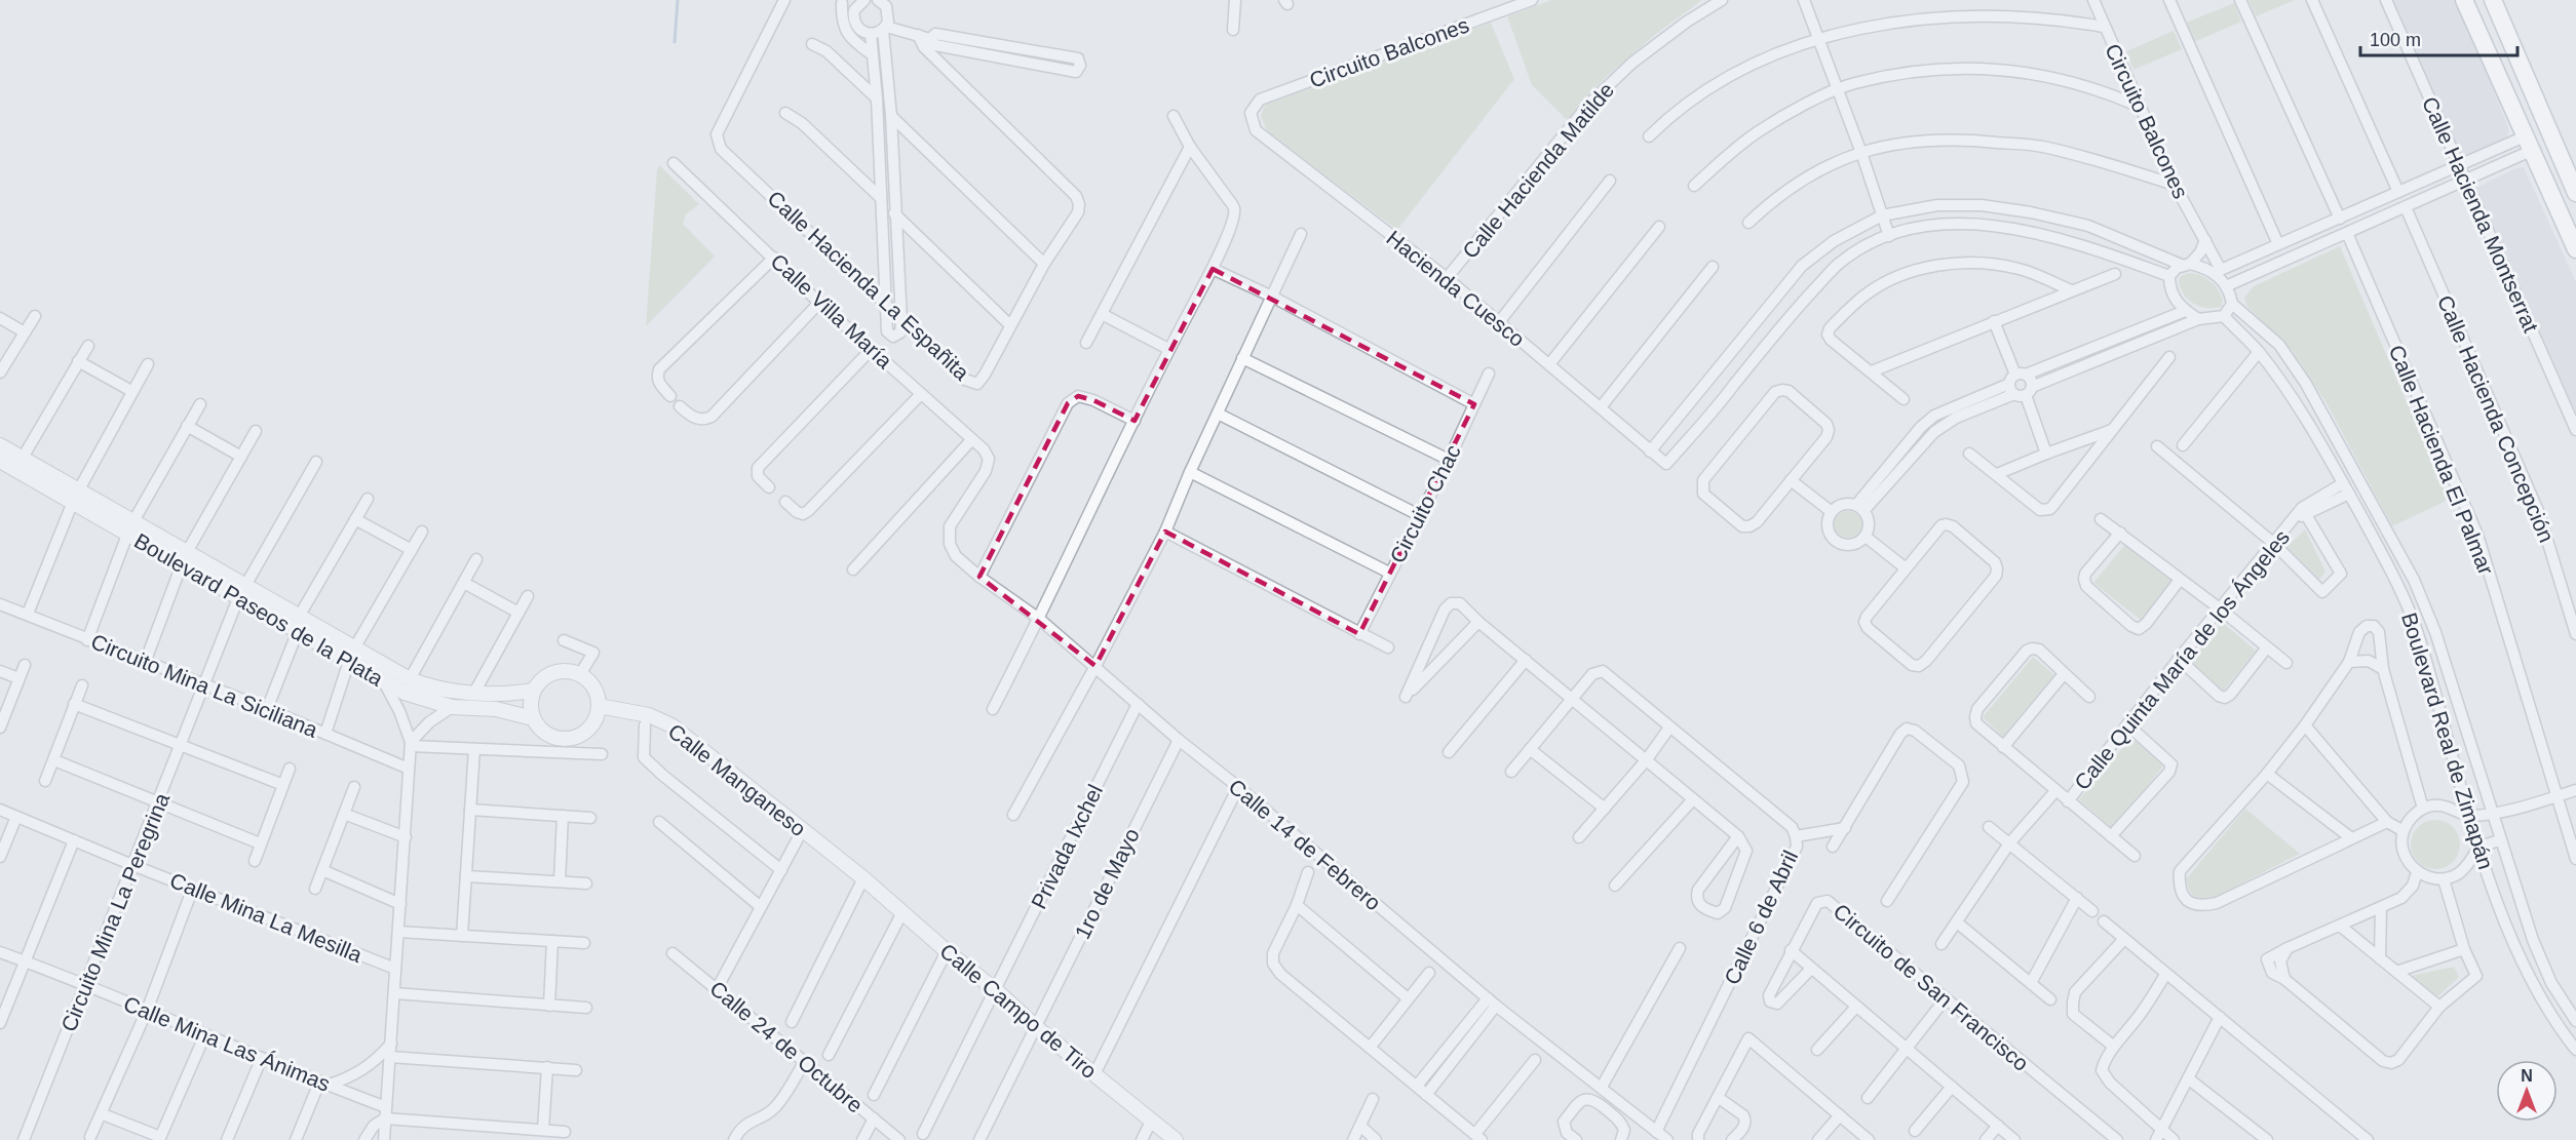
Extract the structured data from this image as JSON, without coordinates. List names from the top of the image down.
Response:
{
  "streets": {
    "street": [
      "Circuito Balcones",
      "Calle Hacienda Matilde",
      "Calle Hacienda Montserrat",
      "Calle Hacienda La Españita",
      "Hacienda Cuesco",
      "Calle Villa María",
      "Calle Hacienda Concepción",
      "Calle Hacienda El Palmar",
      "Circuito Chac",
      "Boulevard Paseos de la Plata",
      "Calle Quinta María de los Ángeles",
      "Circuito Mina La Siciliana",
      "Boulevard Real de Zimapán",
      "Calle Manganeso",
      "Calle 14 de Febrero",
      "Privada Ixchel",
      "1ro de Mayo",
      "Circuito Mina La Peregrina",
      "Calle Mina La Mesilla",
      "Calle 6 de Abril",
      "Circuito de San Francisco",
      "Calle Campo de Tiro",
      "Calle Mina Las Ánimas",
      "Calle 24 de Octubre"
    ]
  },
  "crossings": [
    ["Circuito Balcones", "Hacienda Cuesco"],
    ["Circuito Balcones", "Boulevard Real de Zimapán"],
    ["Calle Hacienda Matilde", "Hacienda Cuesco"],
    ["Calle Villa María", "Calle 14 de Febrero"],
    ["Boulevard Paseos de la Plata", "Calle Manganeso"],
    ["Boulevard Paseos de la Plata", "Circuito Mina La Peregrina"],
    ["Calle Quinta María de los Ángeles", "Boulevard Real de Zimapán"],
    ["Circuito Mina La Siciliana", "Circuito Mina La Peregrina"],
    ["Calle Manganeso", "Calle Campo de Tiro"],
    ["Calle 14 de Febrero", "Privada Ixchel"],
    ["Calle 14 de Febrero", "1ro de Mayo"],
    ["Calle 14 de Febrero", "Calle 6 de Abril"],
    ["Privada Ixchel", "Calle Campo de Tiro"],
    ["1ro de Mayo", "Calle Campo de Tiro"],
    ["Circuito Mina La Peregrina", "Calle Mina La Mesilla"],
    ["Circuito Mina La Peregrina", "Calle Mina Las Ánimas"]
  ],
  "scale_bar": "100 m",
  "north": "top"
}
